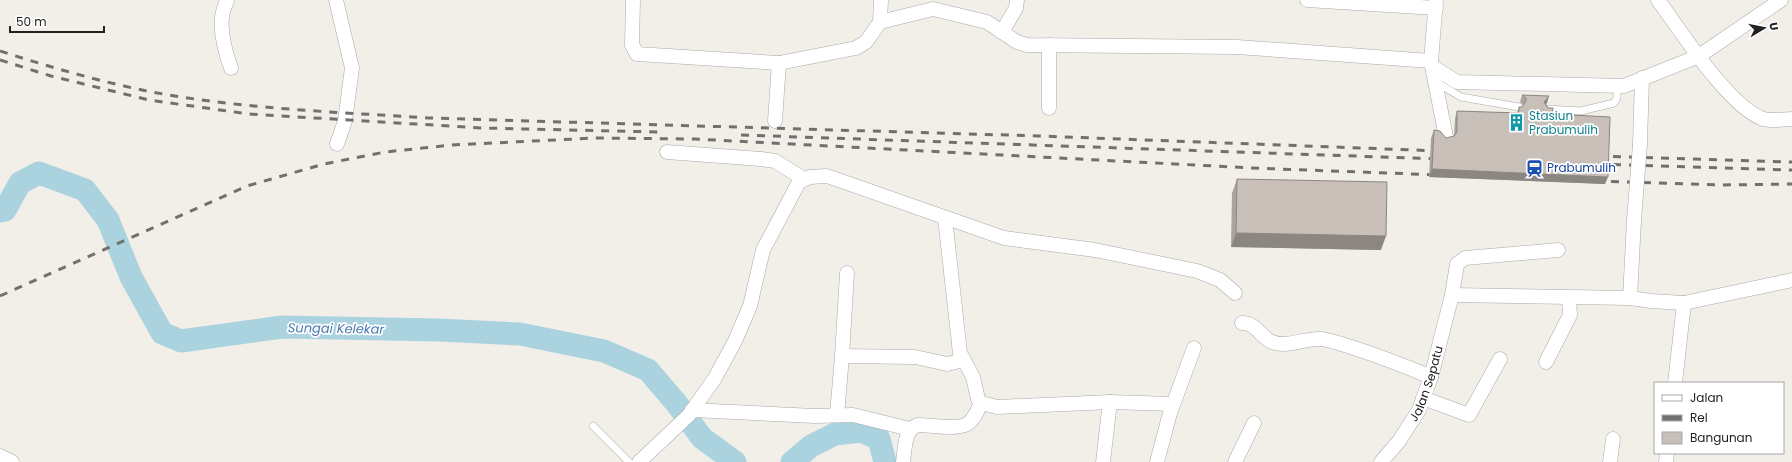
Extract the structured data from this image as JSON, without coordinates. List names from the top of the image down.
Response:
{
  "streets": {
    "street": ["Jalan Sepatu"]
  },
  "water": ["Sungai Kelekar"],
  "places": {
    "building": ["Stasiun Prabumulih"],
    "station": ["Prabumulih"]
  },
  "legend": ["Jalan", "Rel", "Bangunan"],
  "scale_bar": "50 m",
  "north": "right"
}
